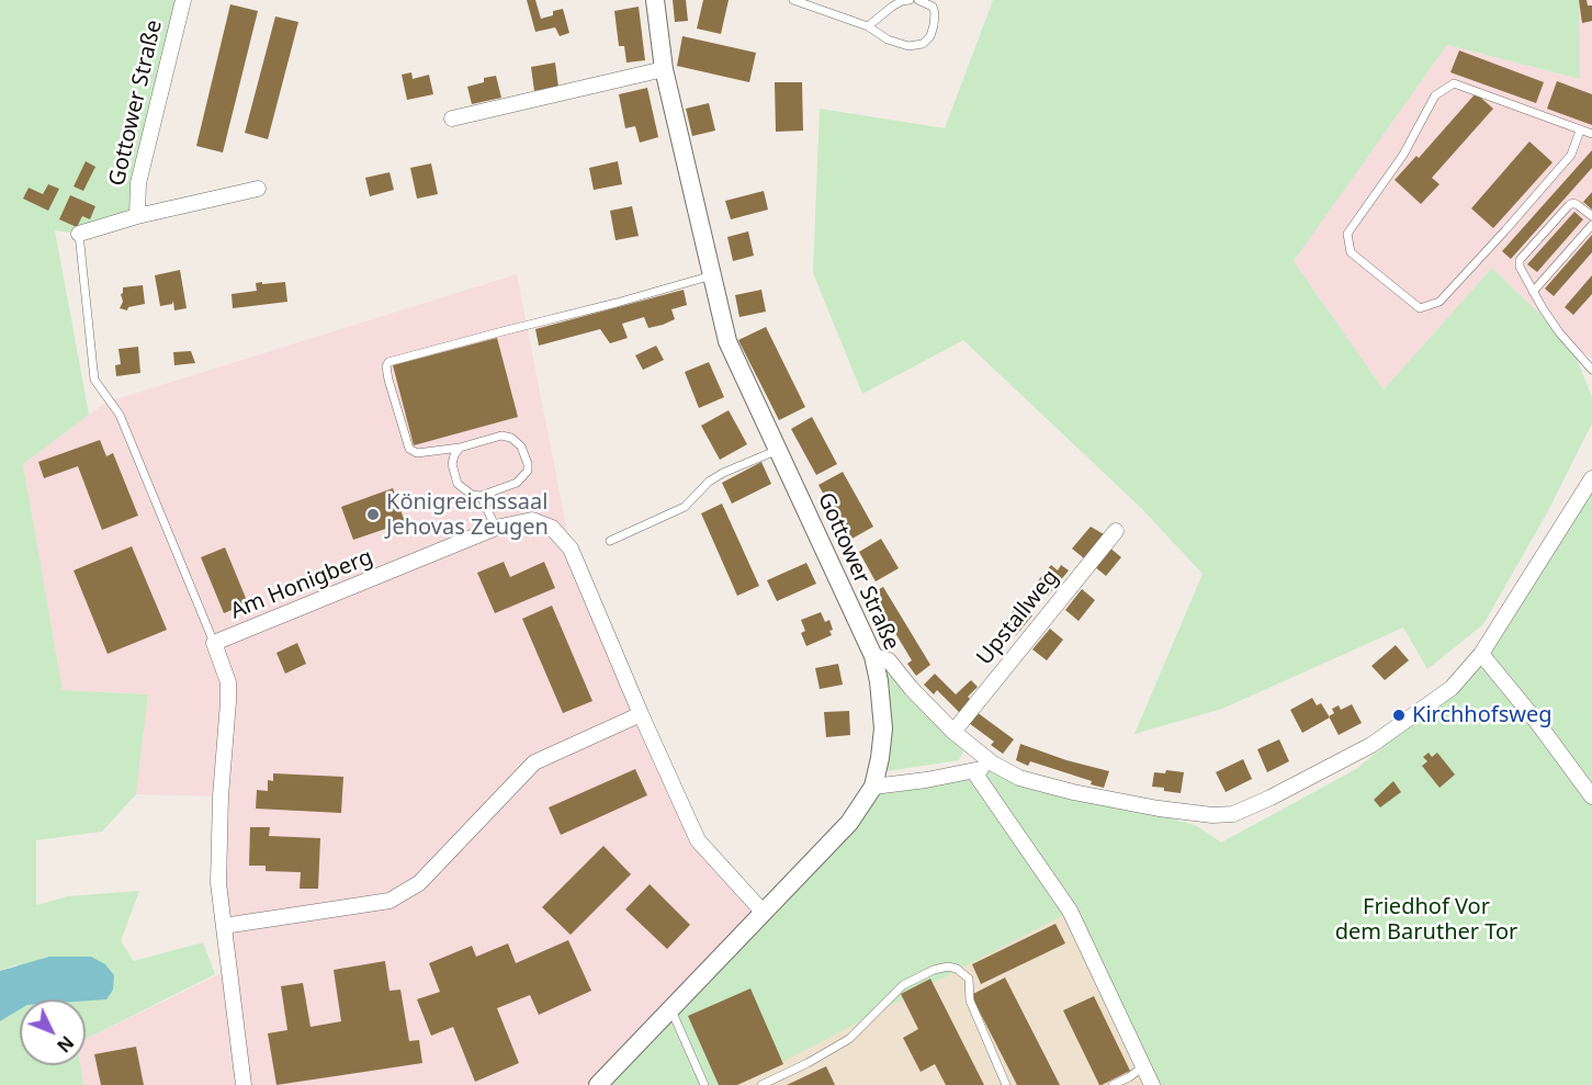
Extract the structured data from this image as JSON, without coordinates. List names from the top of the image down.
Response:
{
  "streets": {
    "street": ["Gottower Straße", "Am Honigberg", "Upstallweg"]
  },
  "crossings": [
    ["Gottower Straße", "Am Honigberg"]
  ],
  "parks": ["Friedhof Vor dem Baruther Tor"],
  "places": ["Königreichssaal Jehovas Zeugen", "Kirchhofsweg"],
  "north": "bottom right"
}
